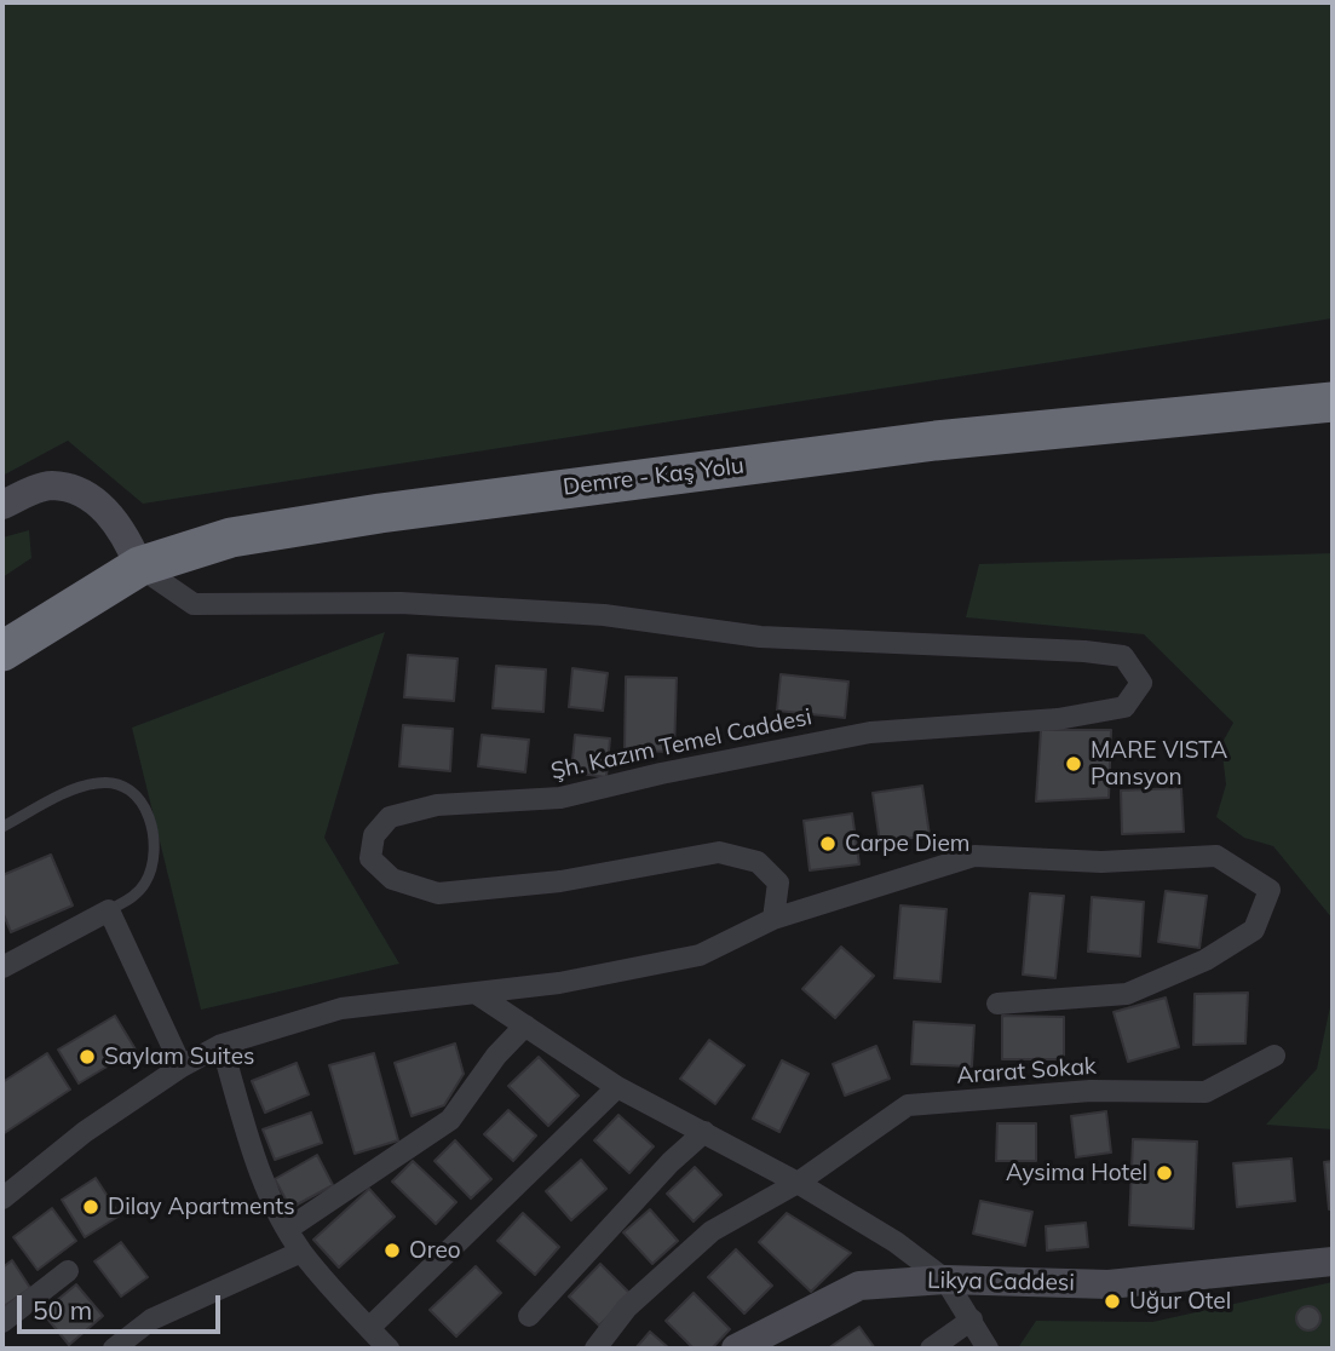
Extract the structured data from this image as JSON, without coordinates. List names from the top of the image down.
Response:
{
  "streets": {
    "highway": ["Demre - Kaş Yolu"],
    "street": ["Şh. Kazım Temel Caddesi", "Ararat Sokak", "Likya Caddesi"]
  },
  "crossings": [
    ["Demre - Kaş Yolu", "Şh. Kazım Temel Caddesi"]
  ],
  "places": [
    "MARE VISTA Pansyon",
    "Carpe Diem",
    "Saylam Suites",
    "Aysima Hotel",
    "Dilay Apartments",
    "Oreo",
    "Uğur Otel"
  ],
  "scale_bar": "50 m"
}
